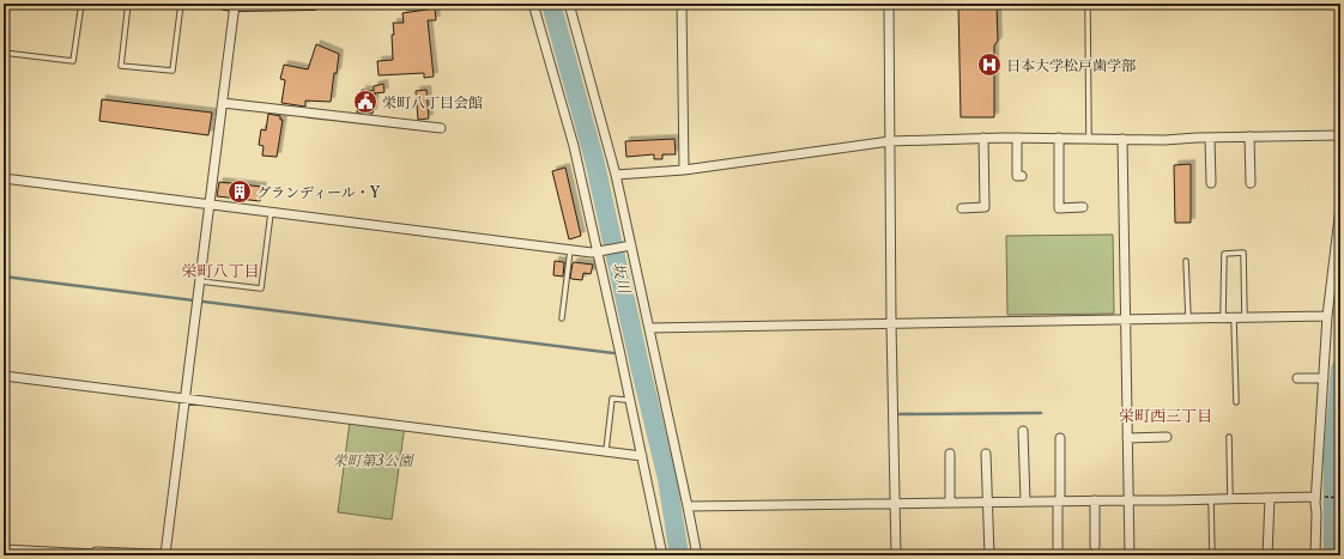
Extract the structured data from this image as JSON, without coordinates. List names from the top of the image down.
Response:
{
  "districts": ["栄町八丁目", "栄町西三丁目"],
  "water": ["坂川"],
  "parks": ["栄町第3公園"],
  "places": {
    "hospital": ["日本大学松戸歯学部"],
    "public building": ["栄町八丁目会館"],
    "building": ["グランディール・Y"]
  }
}
